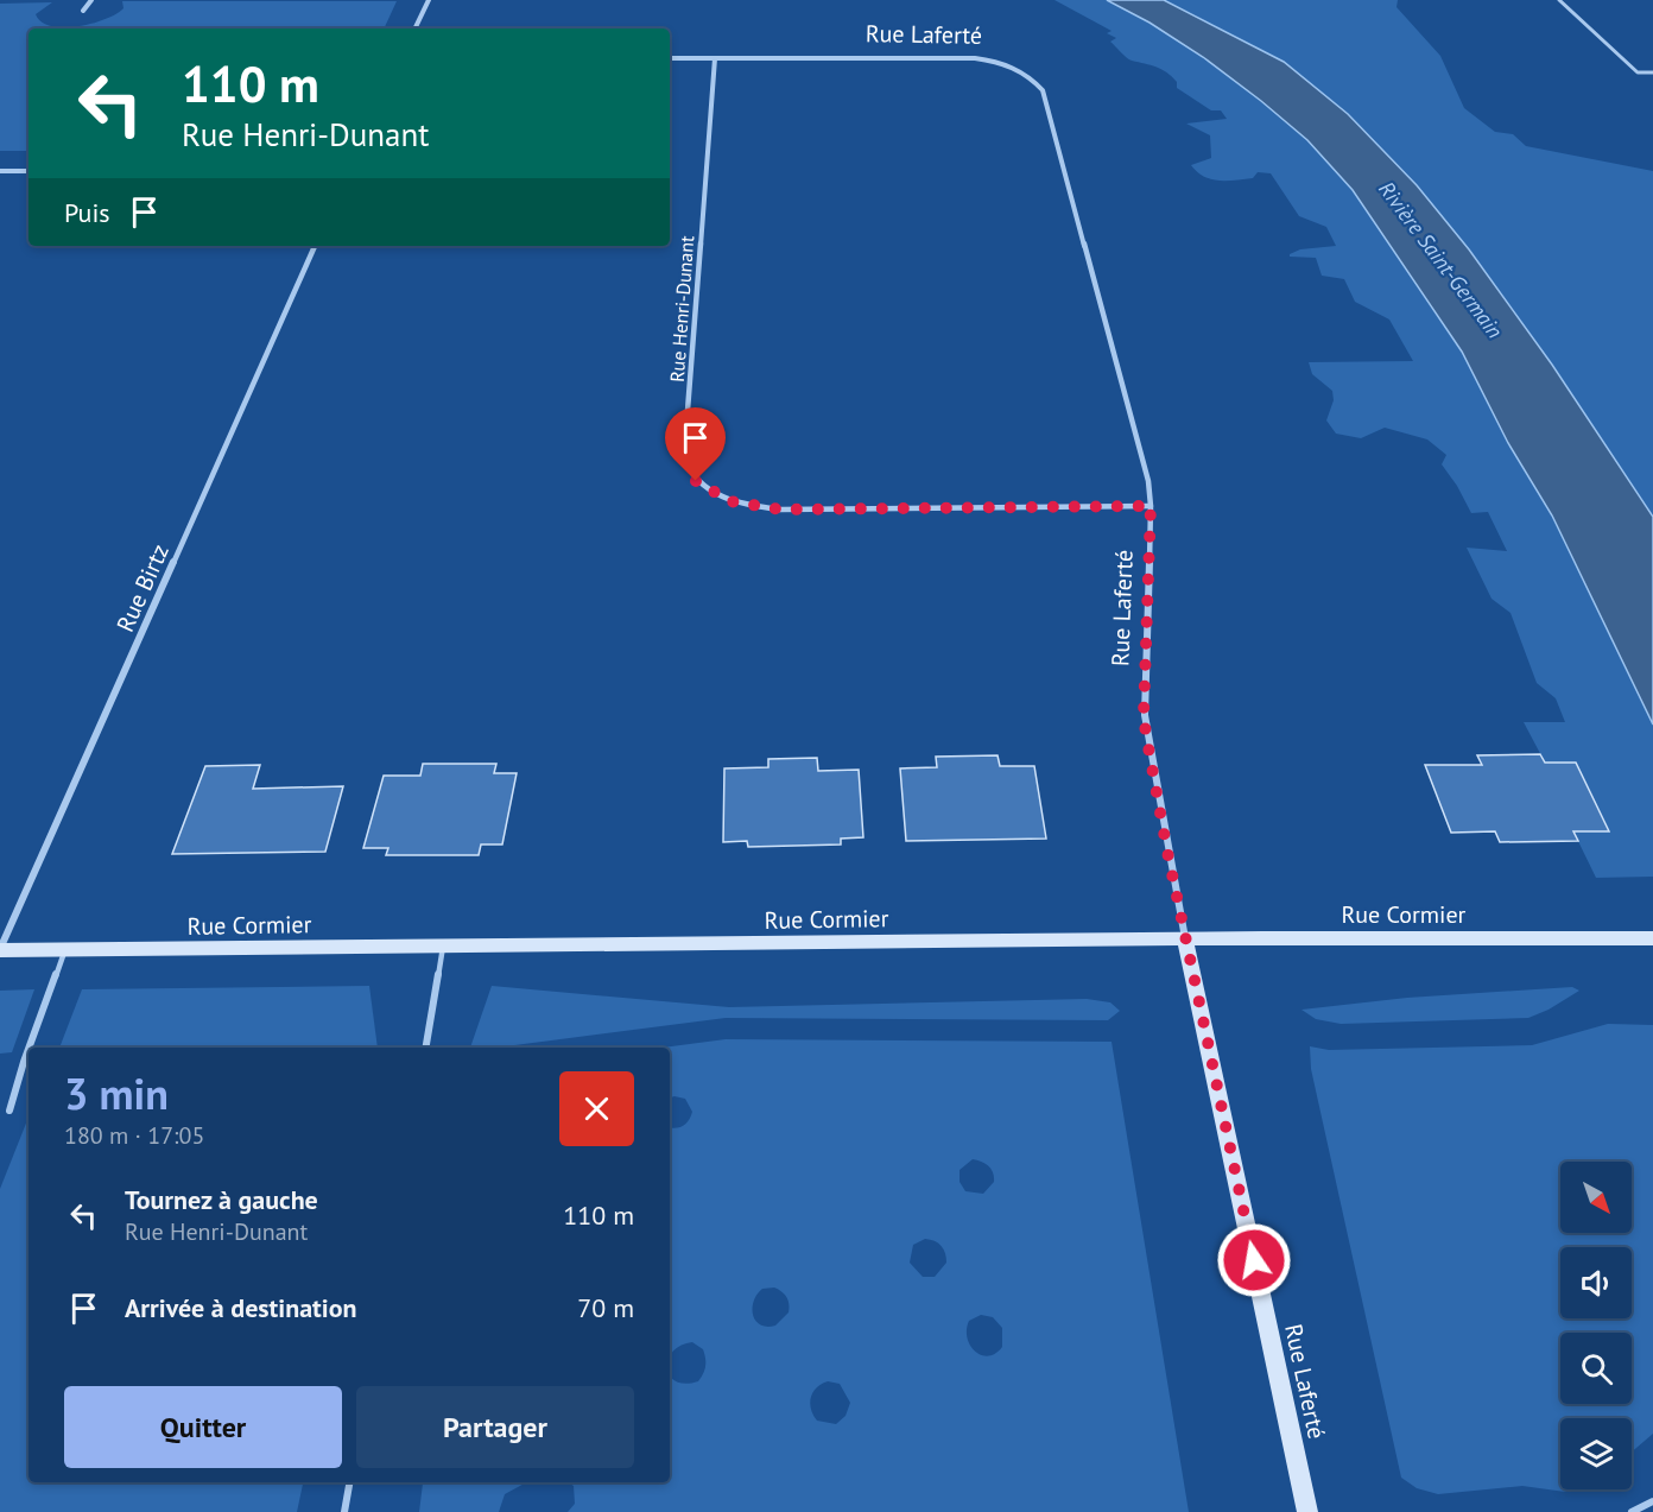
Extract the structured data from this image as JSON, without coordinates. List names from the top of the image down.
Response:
{
  "streets": {
    "street": [
      "Rue Laferté",
      "Rue Henri-Dunant",
      "Rue Birtz",
      "Rue Cormier"
    ]
  },
  "crossings": [
    ["Rue Laferté", "Rue Henri-Dunant"],
    ["Rue Laferté", "Rue Cormier"],
    ["Rue Birtz", "Rue Cormier"]
  ],
  "water": ["Rivière Saint-Germain"],
  "north": "bottom right",
  "page": {
    "turn": ["110 m", "Rue Henri-Dunant"],
    "then": "Puis",
    "heading": ["3 min", "180 m · 17:05"],
    "list": [
      {
        "name": "Tournez à gauche",
        "note": "Rue Henri-Dunant",
        "value": "110 m"
      },
      {
        "name": "Arrivée à destination",
        "value": "70 m"
      }
    ],
    "buttons": ["Quitter", "Partager"]
  }
}
